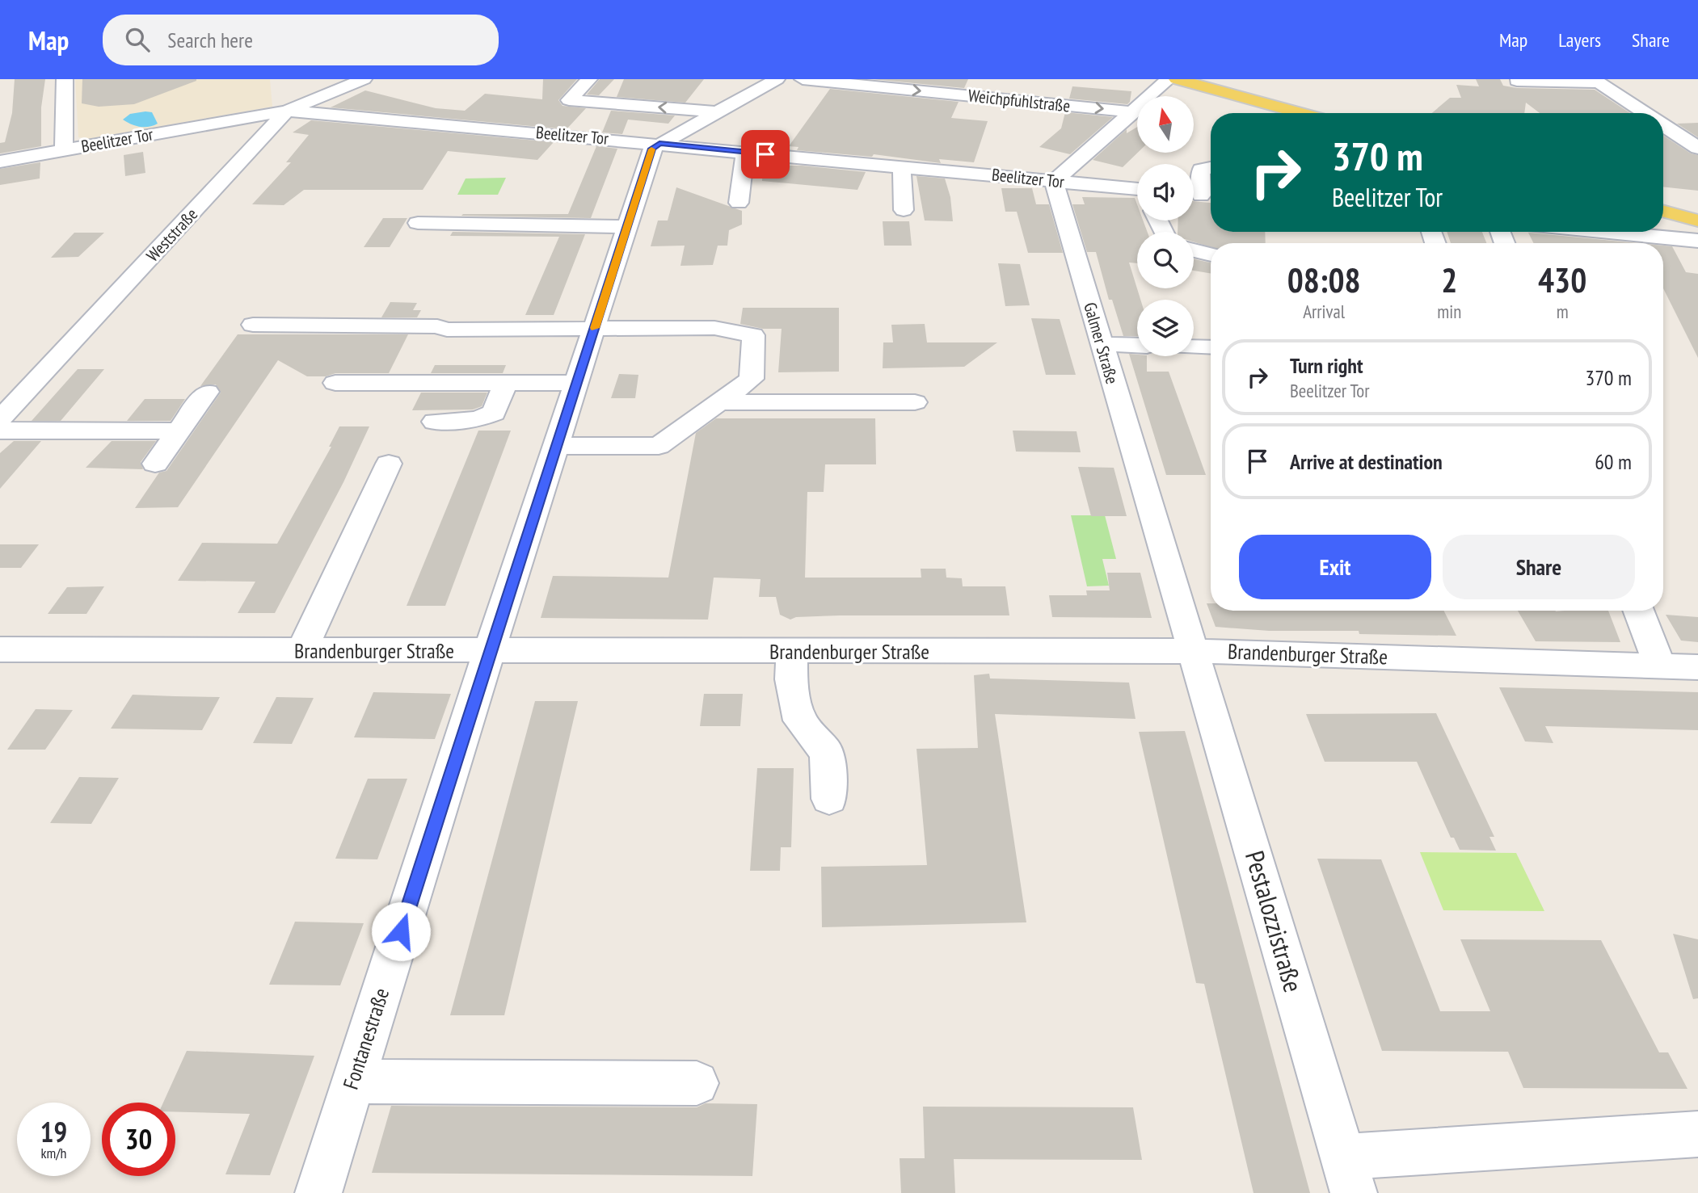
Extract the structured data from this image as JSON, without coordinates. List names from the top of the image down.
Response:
{
  "streets": {
    "street": [
      "Weichpfuhlstraße",
      "Beelitzer Tor",
      "Weststraße",
      "Galmer Straße",
      "Brandenburger Straße",
      "Pestalozzistraße",
      "Fontanestraße"
    ]
  },
  "crossings": [
    ["Beelitzer Tor", "Weststraße"],
    ["Beelitzer Tor", "Galmer Straße"],
    ["Beelitzer Tor", "Fontanestraße"],
    ["Galmer Straße", "Brandenburger Straße"],
    ["Galmer Straße", "Pestalozzistraße"],
    ["Brandenburger Straße", "Pestalozzistraße"],
    ["Brandenburger Straße", "Fontanestraße"]
  ],
  "one_way": ["Weichpfuhlstraße"],
  "north": "top",
  "page": {
    "header": "Map",
    "search": "Search here",
    "nav": ["Map", "Layers", "Share"],
    "turn": ["370 m", "Beelitzer Tor"],
    "eta": [
      "08:08",
      "Arrival",
      "2",
      "min",
      "430",
      "m"
    ],
    "list": [
      {
        "name": "Turn right",
        "note": "Beelitzer Tor",
        "value": "370 m"
      },
      {
        "name": "Arrive at destination",
        "value": "60 m"
      }
    ],
    "buttons": ["Exit", "Share"],
    "speed": "19 km/h",
    "limit": "30"
  }
}
